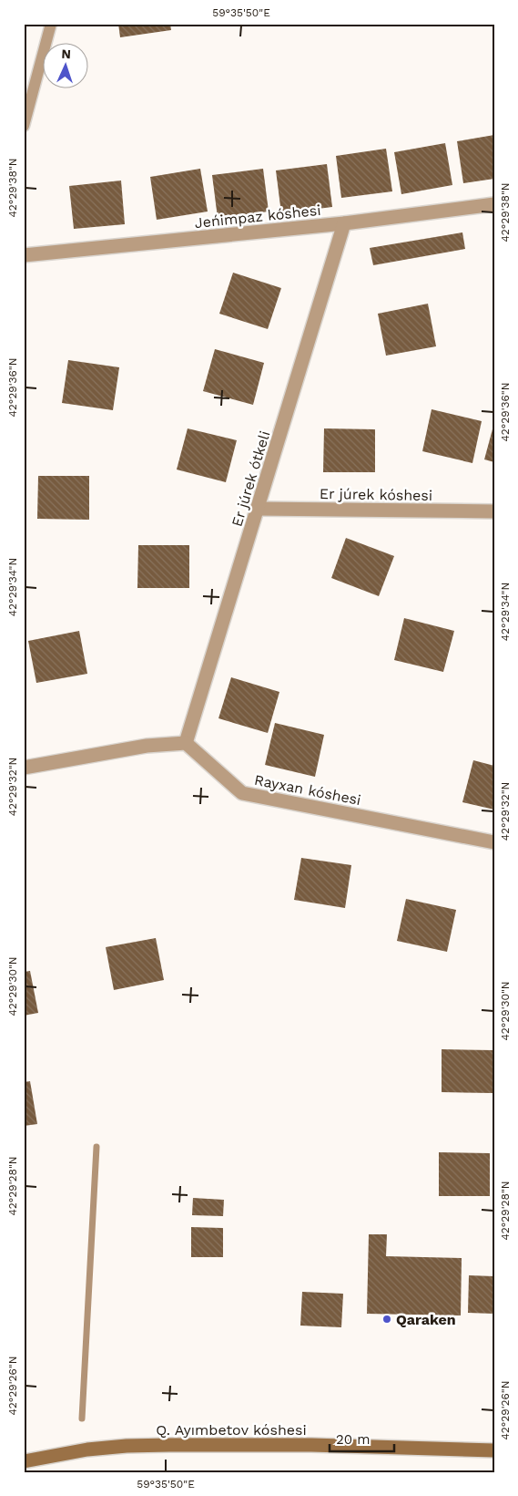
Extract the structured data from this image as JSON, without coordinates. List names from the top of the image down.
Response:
{
  "streets": {
    "street": [
      "Jeńimpaz kóshesi",
      "Er júrek ótkeli",
      "Er júrek kóshesi",
      "Rayxan kóshesi",
      "Q. Ayımbetov kóshesi"
    ]
  },
  "crossings": [
    ["Jeńimpaz kóshesi", "Er júrek ótkeli"],
    ["Er júrek ótkeli", "Er júrek kóshesi"],
    ["Er júrek ótkeli", "Rayxan kóshesi"]
  ],
  "places": ["Qaraken"],
  "scale_bar": "20 m",
  "north": "top",
  "coordinates": [
    "59°35'50\"E",
    "42°29'38\"N",
    "42°29'36\"N",
    "42°29'34\"N",
    "42°29'32\"N",
    "42°29'30\"N",
    "42°29'28\"N",
    "42°29'26\"N"
  ]
}
